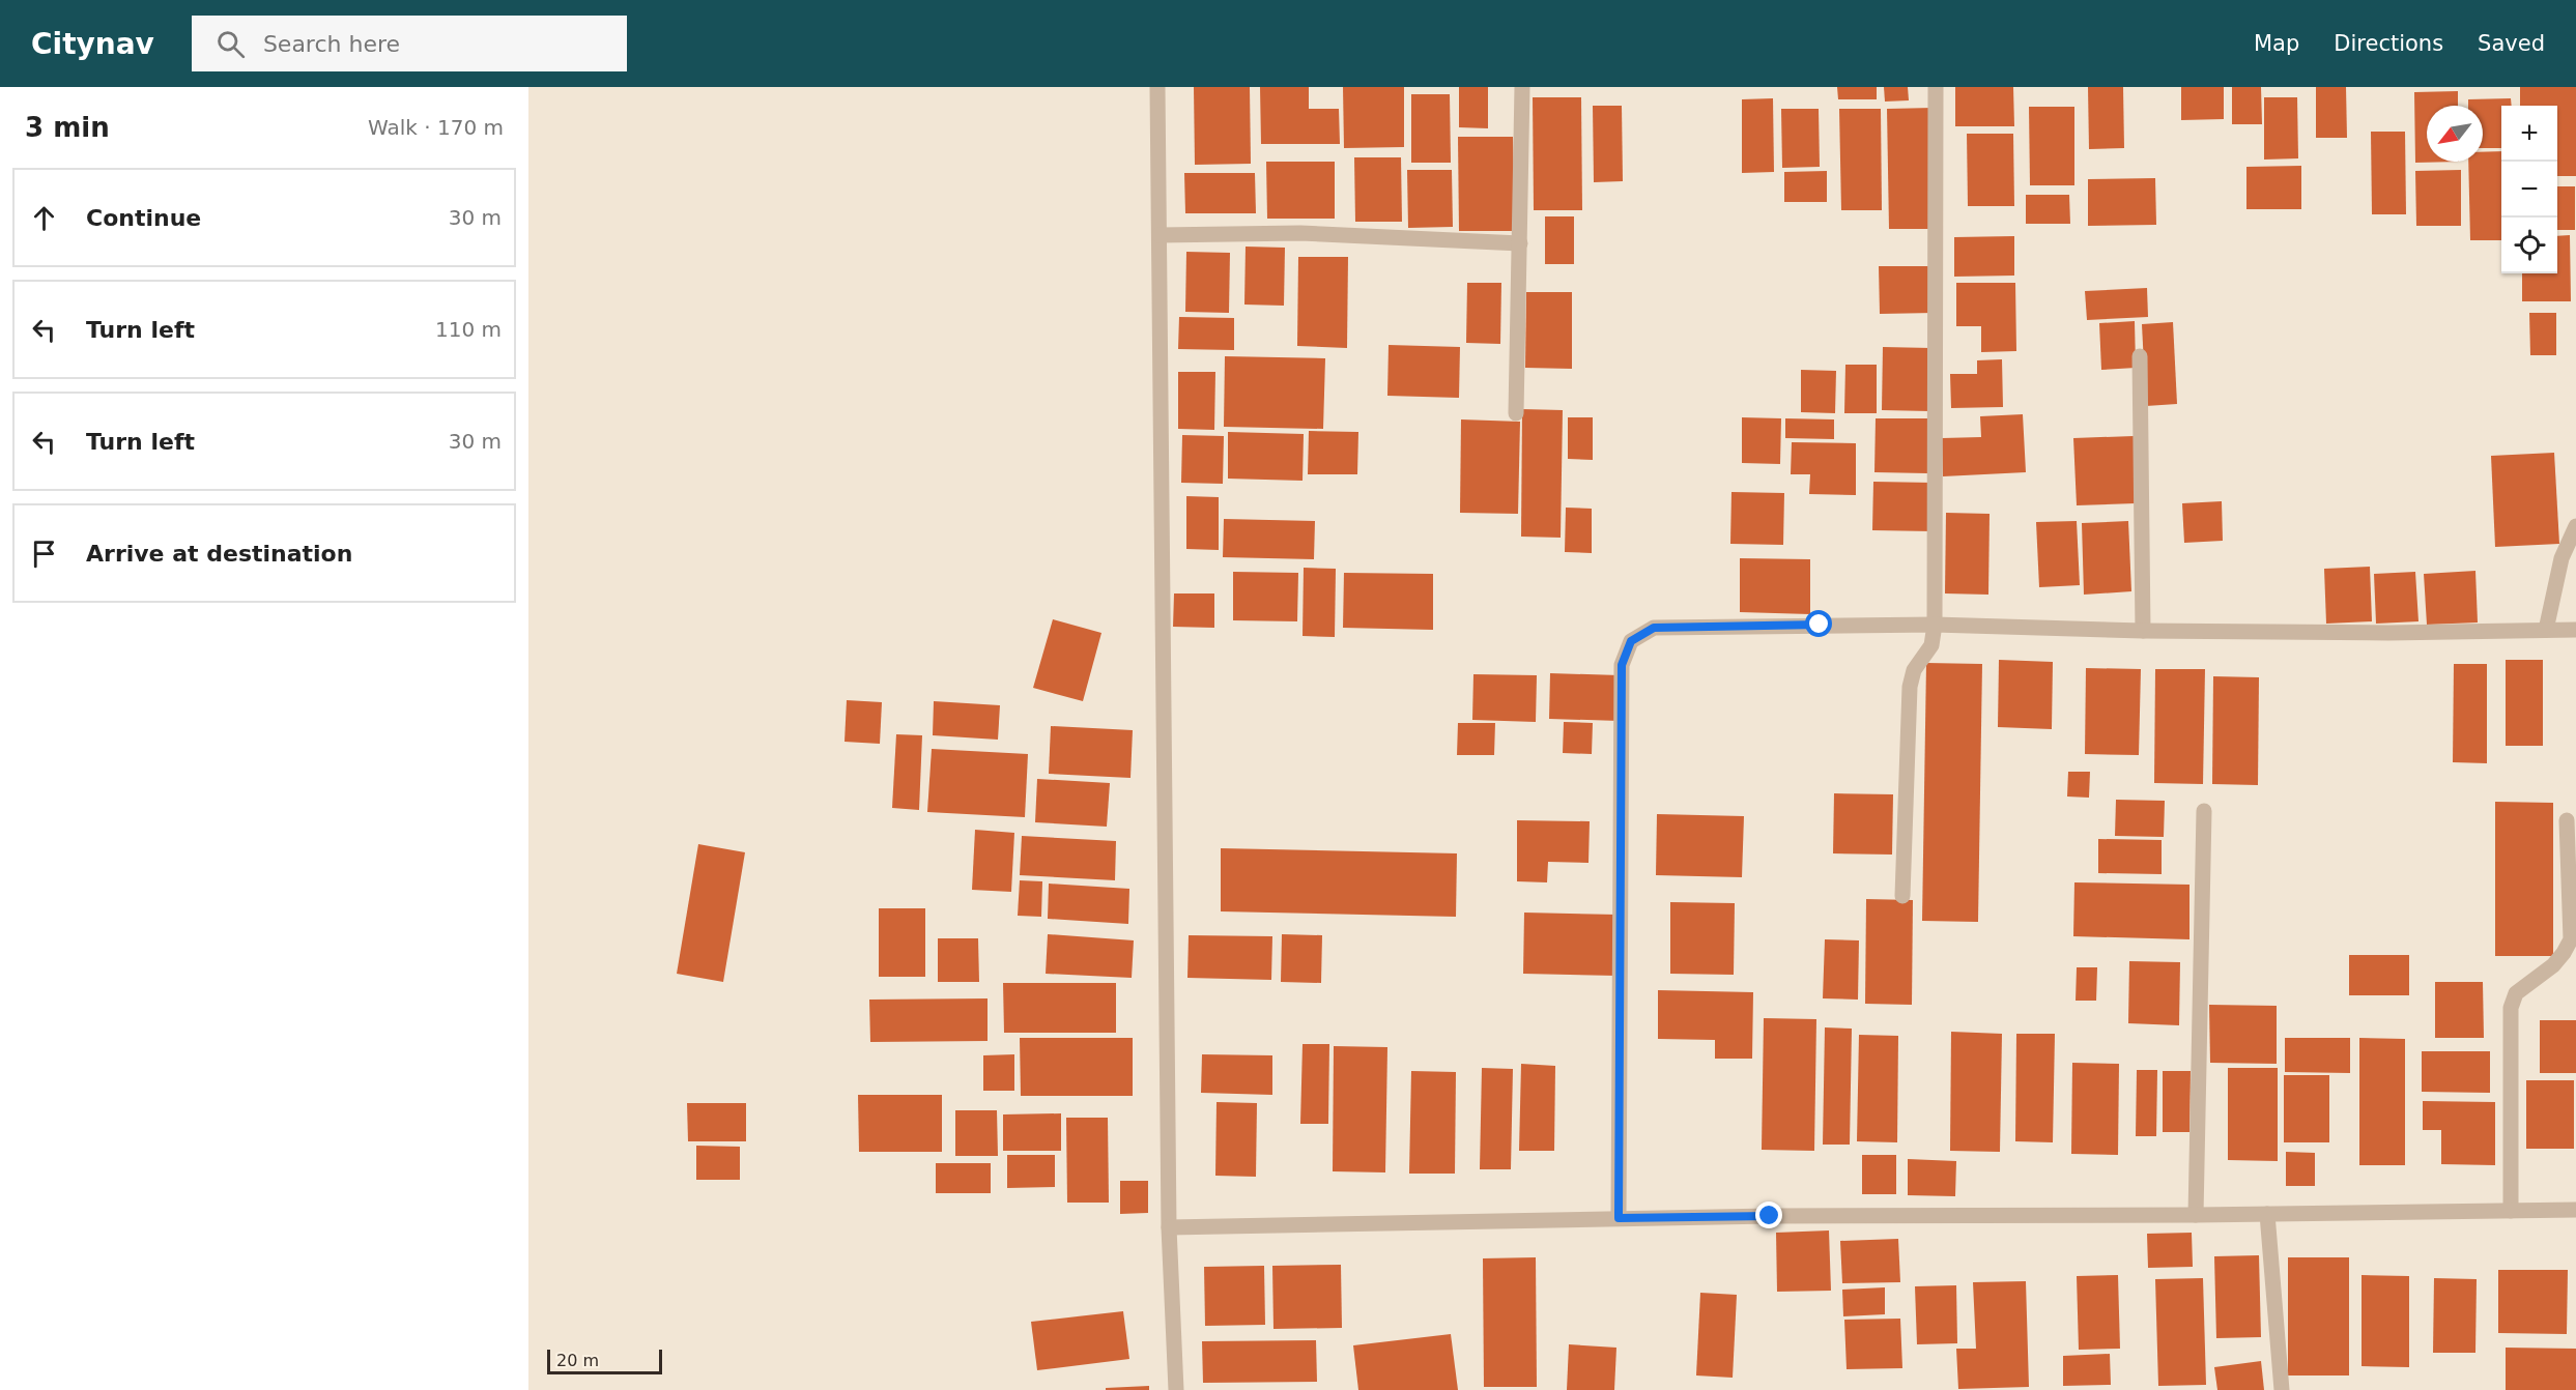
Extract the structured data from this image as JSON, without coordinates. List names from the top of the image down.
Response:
{
  "scale_bar": "20 m",
  "north": "bottom left",
  "page": {
    "header": "Citynav",
    "search": "Search here",
    "nav": ["Map", "Directions", "Saved"],
    "heading": ["3 min", "Walk · 170 m"],
    "map_buttons": ["+", "−"],
    "list": [
      ["Continue", "30 m"],
      ["Turn left", "110 m"],
      ["Turn left", "30 m"],
      "Arrive at destination"
    ],
    "scale": "20 m"
  }
}
